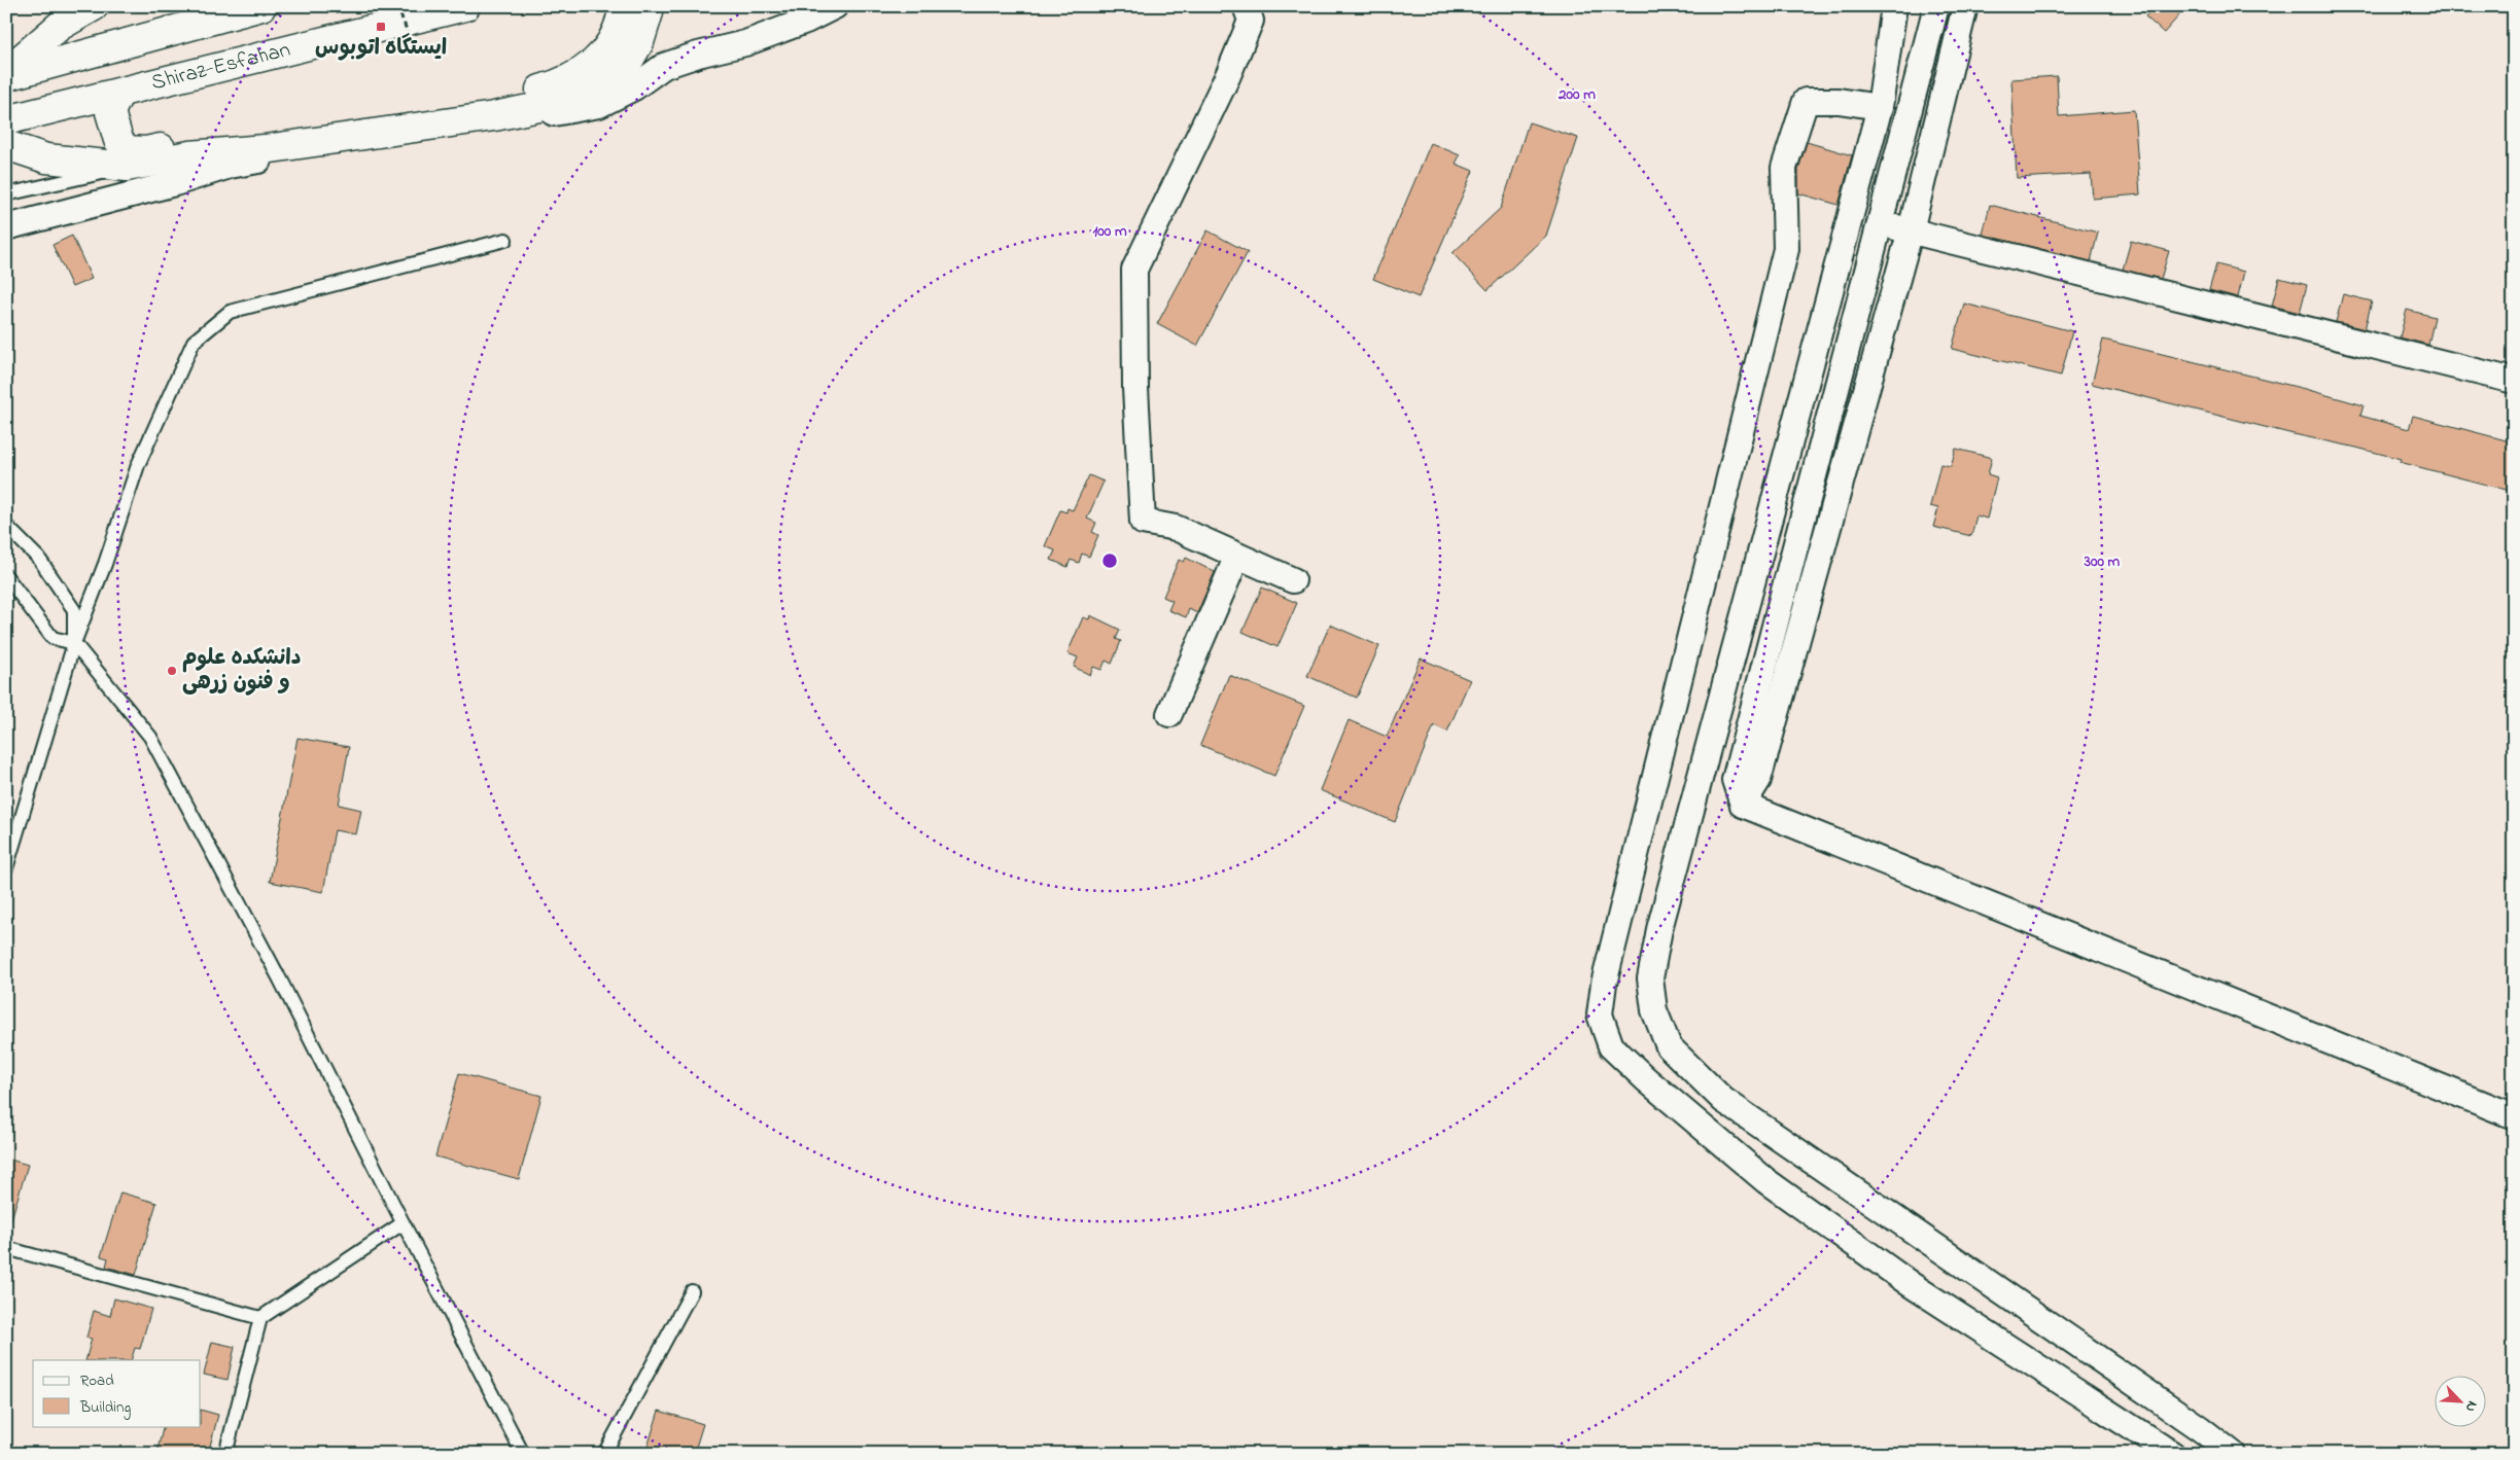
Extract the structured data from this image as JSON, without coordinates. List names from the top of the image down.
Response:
{
  "streets": {
    "highway": ["Shiraz-Esfahan"]
  },
  "places": {
    "transit": ["ایستگاه اتوبوس"],
    "other": ["دانشکده علوم و فنون زرهی"]
  },
  "legend": ["Road", "Building"],
  "north": "bottom right",
  "rings": ["200 m", "100 m", "300 m"]
}
